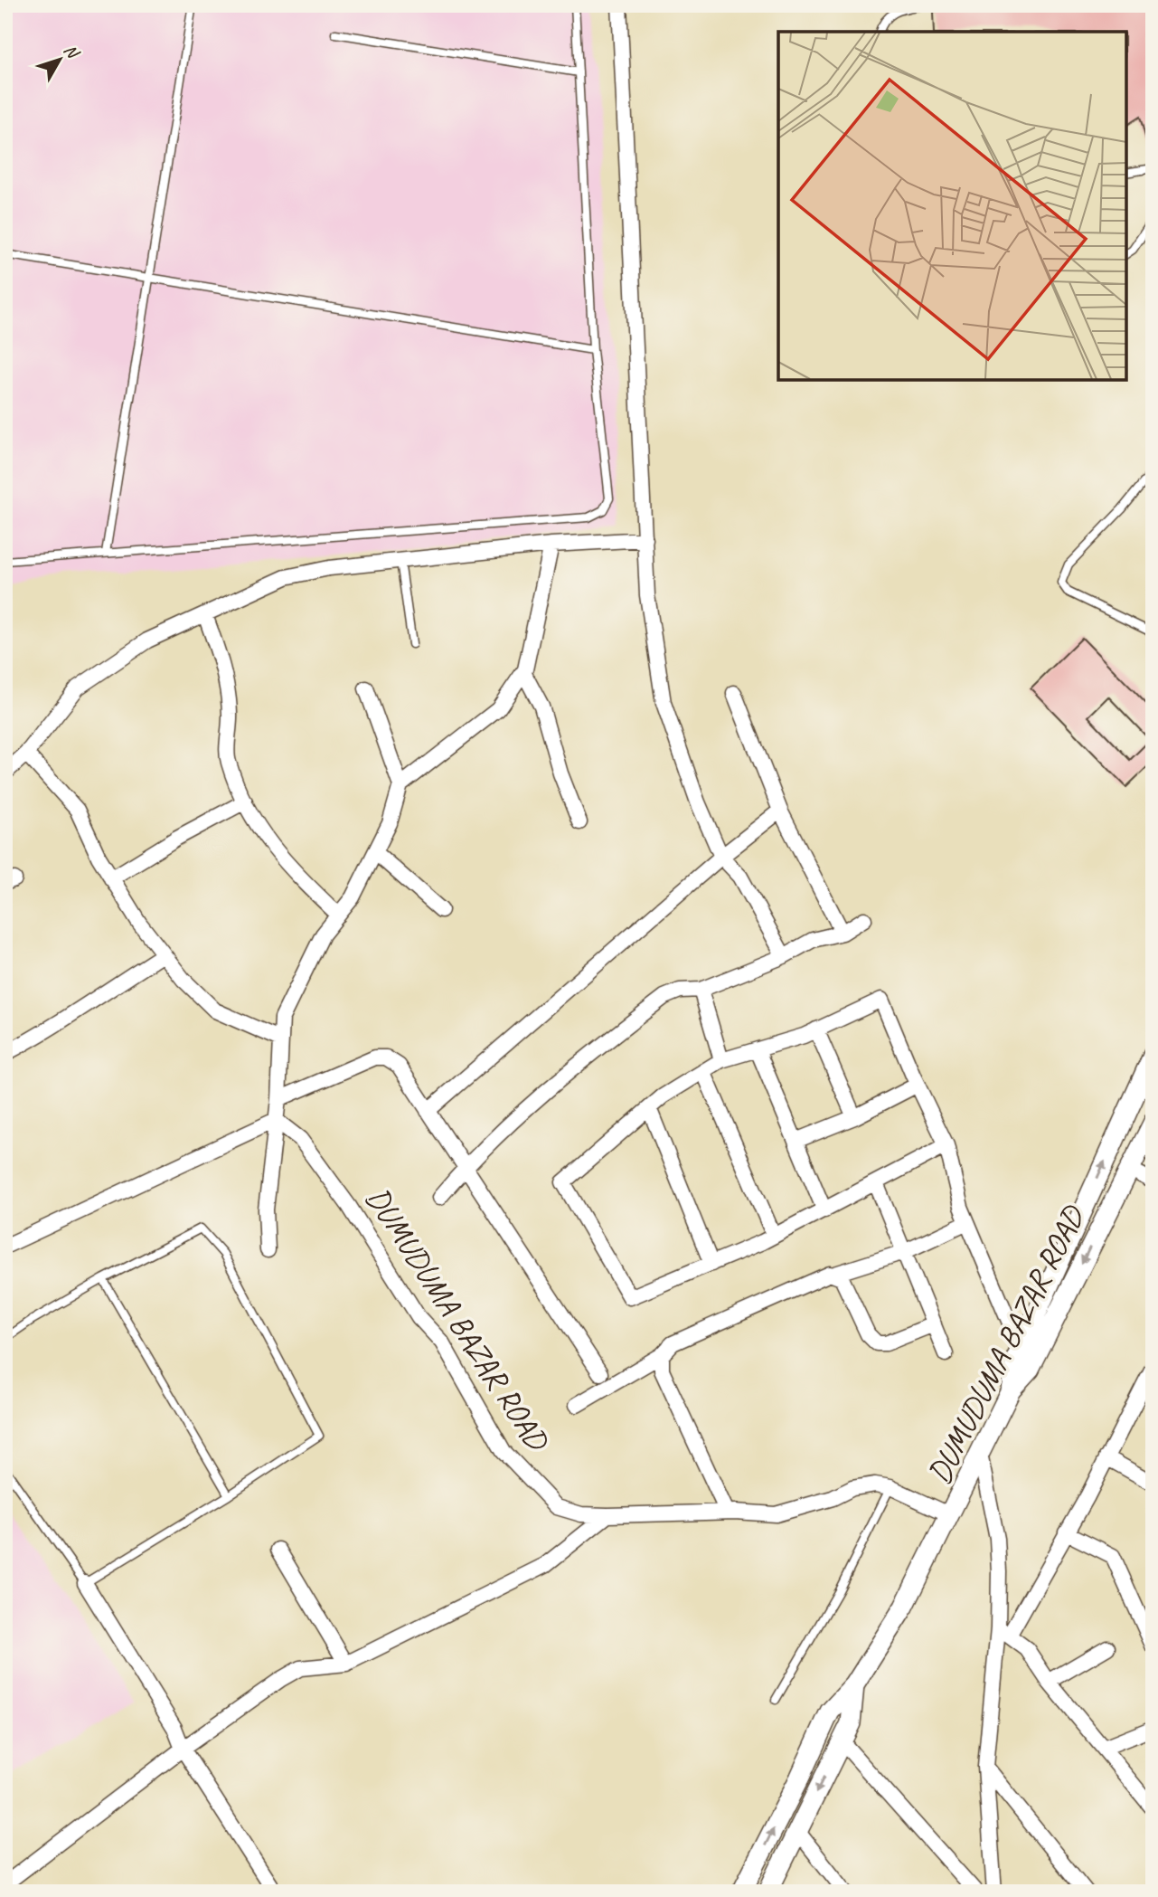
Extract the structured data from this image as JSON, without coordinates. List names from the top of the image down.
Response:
{
  "streets": {
    "street": ["DUMUDUMA BAZAR ROAD"]
  },
  "north": "top right"
}
